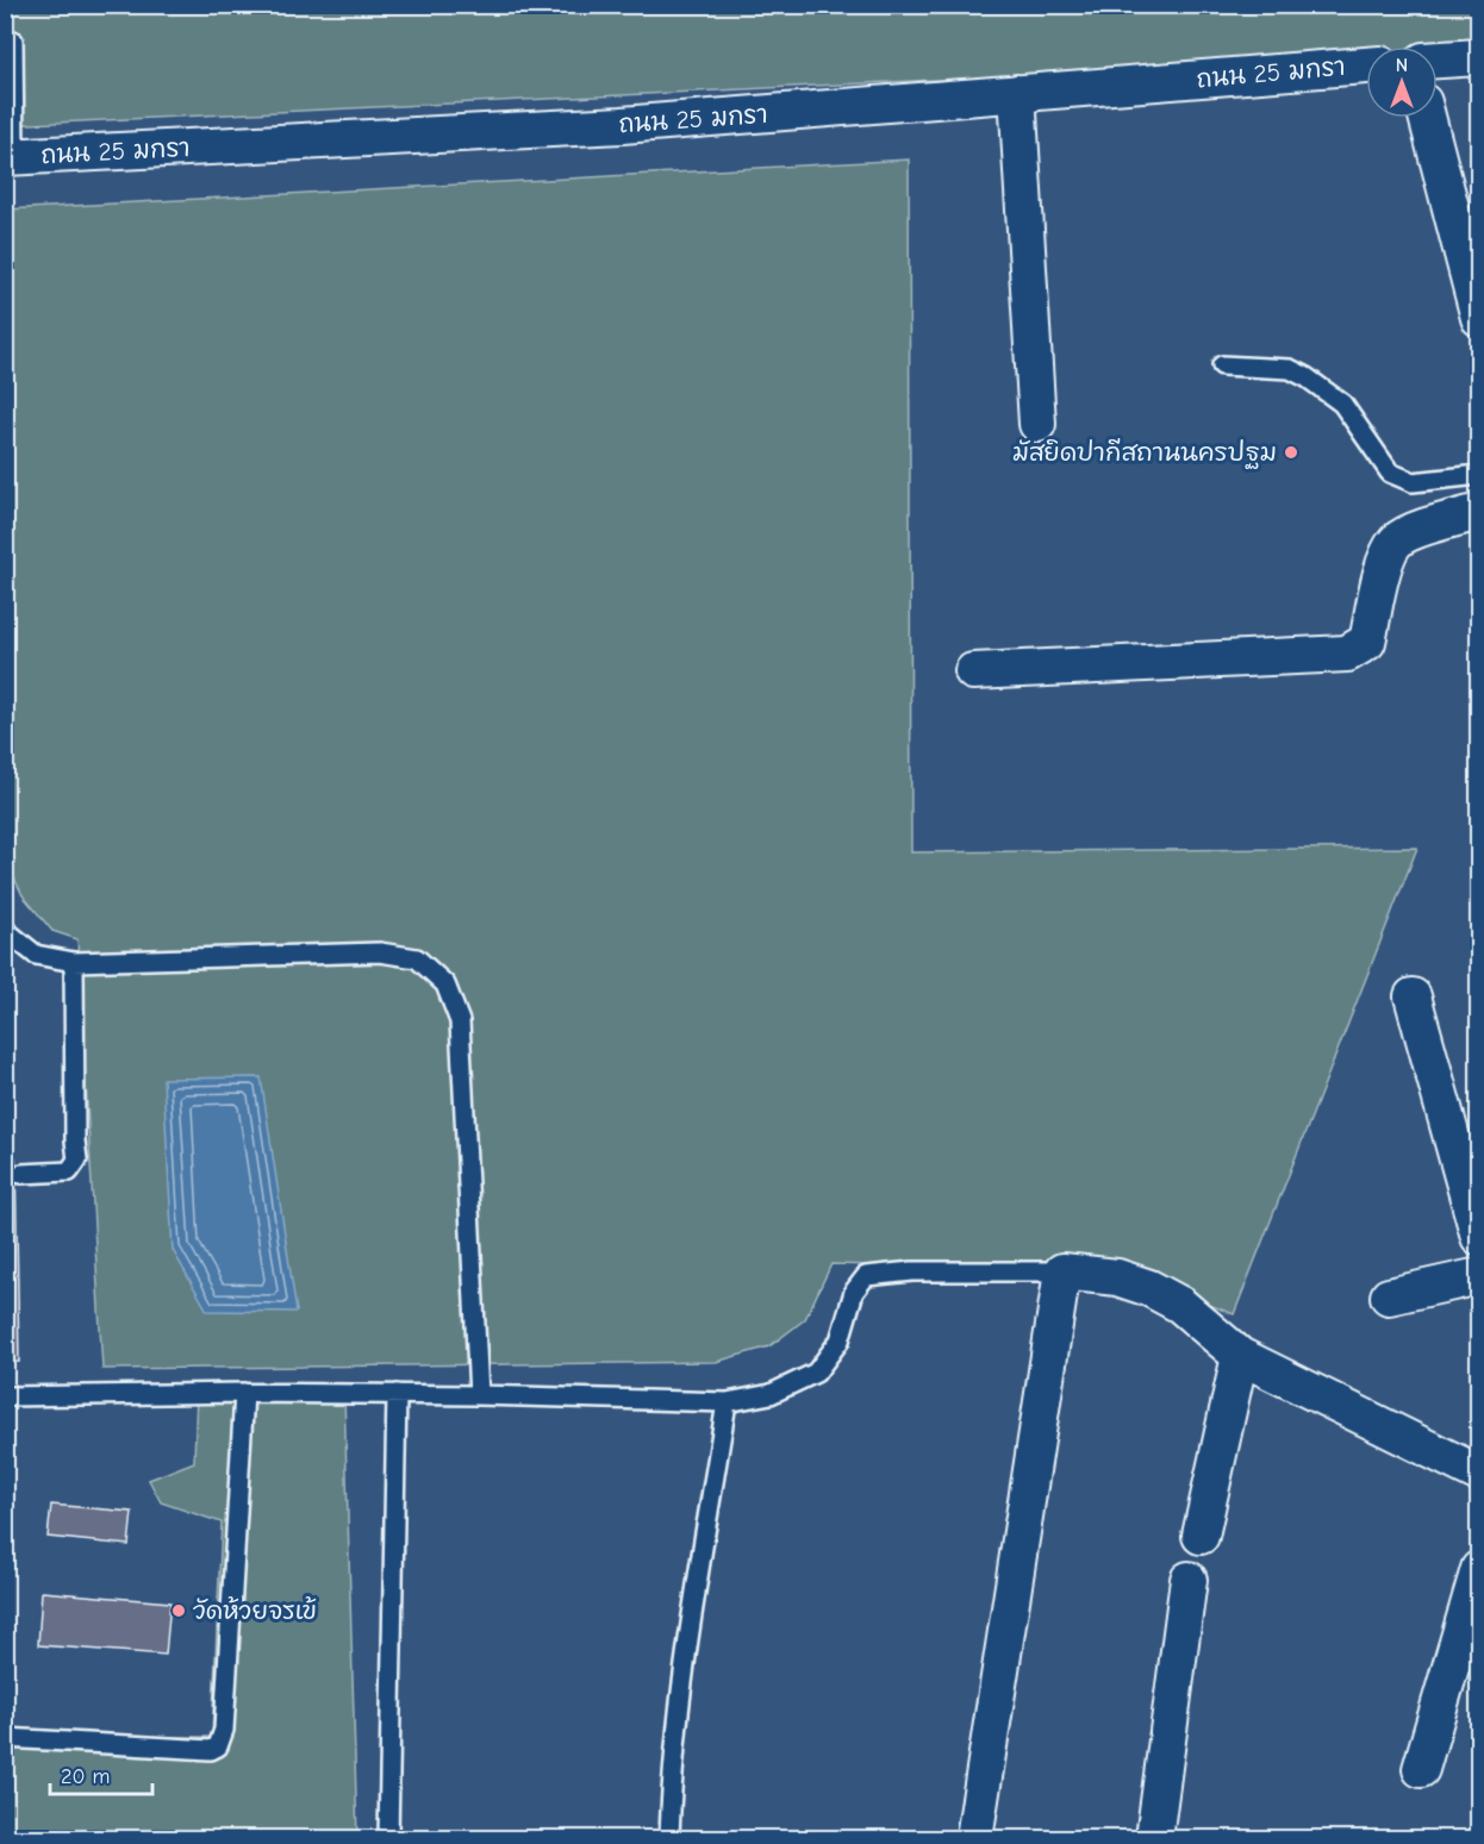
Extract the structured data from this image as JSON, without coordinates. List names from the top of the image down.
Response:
{
  "streets": {
    "street": ["ถนน 25 มกรา"]
  },
  "places": ["มัสยิดปากีสถานนครปฐม", "วัดห้วยจรเข้"],
  "scale_bar": "20 m",
  "north": "top"
}
